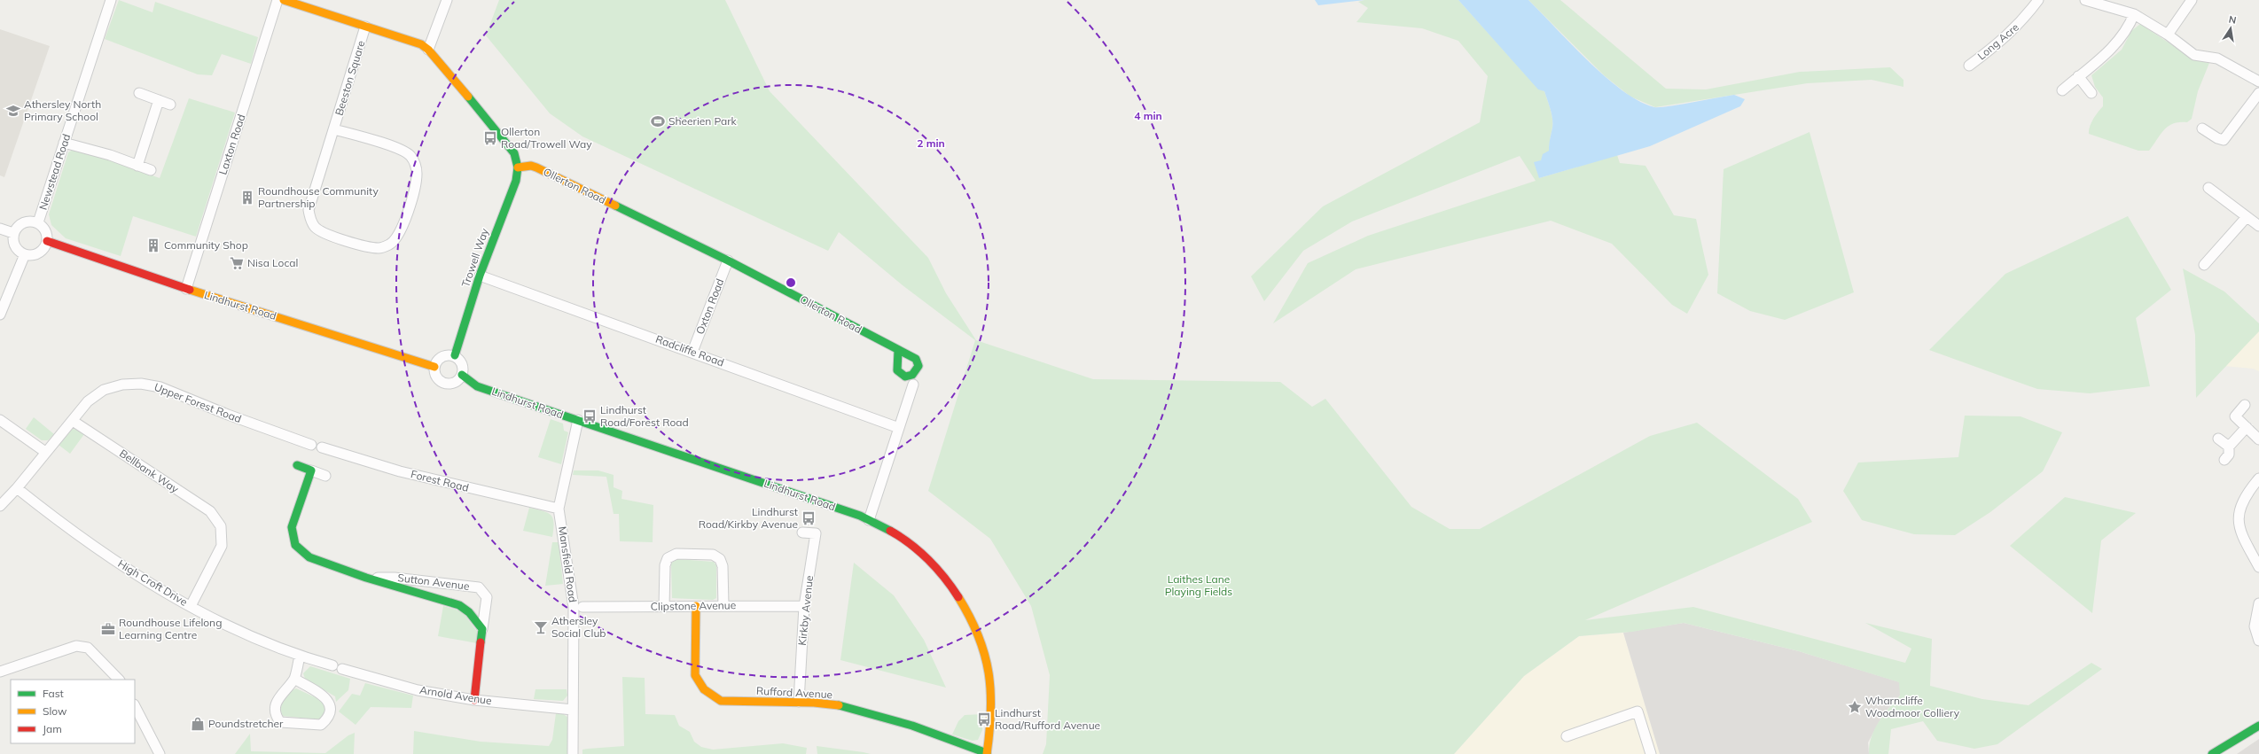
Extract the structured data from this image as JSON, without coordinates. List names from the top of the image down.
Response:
{
  "streets": {
    "street": [
      "Long Acre",
      "Beeston Square",
      "Laxton Road",
      "Newstead Road",
      "Ollerton Road",
      "Trowell Way",
      "Lindhurst Road",
      "Oxton Road",
      "Radcliffe Road",
      "Upper Forest Road",
      "Bellbank Way",
      "Forest Road",
      "Mansfield Road",
      "Sutton Avenue",
      "High Croft Drive",
      "Clipstone Avenue",
      "Kirkby Avenue",
      "Rufford Avenue",
      "Arnold Avenue"
    ]
  },
  "crossings": [
    ["Laxton Road", "Lindhurst Road"],
    ["Newstead Road", "Lindhurst Road"],
    ["Ollerton Road", "Trowell Way"],
    ["Ollerton Road", "Oxton Road"],
    ["Trowell Way", "Lindhurst Road"],
    ["Trowell Way", "Radcliffe Road"],
    ["Lindhurst Road", "Mansfield Road"],
    ["Lindhurst Road", "Rufford Avenue"],
    ["Oxton Road", "Radcliffe Road"],
    ["Upper Forest Road", "Bellbank Way"],
    ["Upper Forest Road", "High Croft Drive"],
    ["Bellbank Way", "High Croft Drive"],
    ["Forest Road", "Mansfield Road"],
    ["Mansfield Road", "Arnold Avenue"],
    ["Sutton Avenue", "Arnold Avenue"],
    ["High Croft Drive", "Arnold Avenue"],
    ["Clipstone Avenue", "Kirkby Avenue"],
    ["Clipstone Avenue", "Rufford Avenue"],
    ["Kirkby Avenue", "Rufford Avenue"]
  ],
  "parks": ["Laithes Lane Playing Fields"],
  "places": {
    "school or university": ["Athersley North Primary School"],
    "sports": ["Sheerien Park"],
    "bus stop": [
      "Ollerton Road/Trowell Way",
      "Lindhurst Road/Forest Road",
      "Lindhurst Road/Kirkby Avenue",
      "Lindhurst Road/Rufford Avenue"
    ],
    "building": ["Roundhouse Community Partnership", "Community Shop"],
    "supermarket": ["Nisa Local"],
    "bar": ["Athersley Social Club"],
    "office": ["Roundhouse Lifelong Learning Centre"],
    "place": ["Wharncliffe Woodmoor Colliery"],
    "shop": ["Poundstretcher"]
  },
  "legend": ["Fast", "Slow", "Jam"],
  "north": "top",
  "rings": ["4 min", "2 min"]
}
